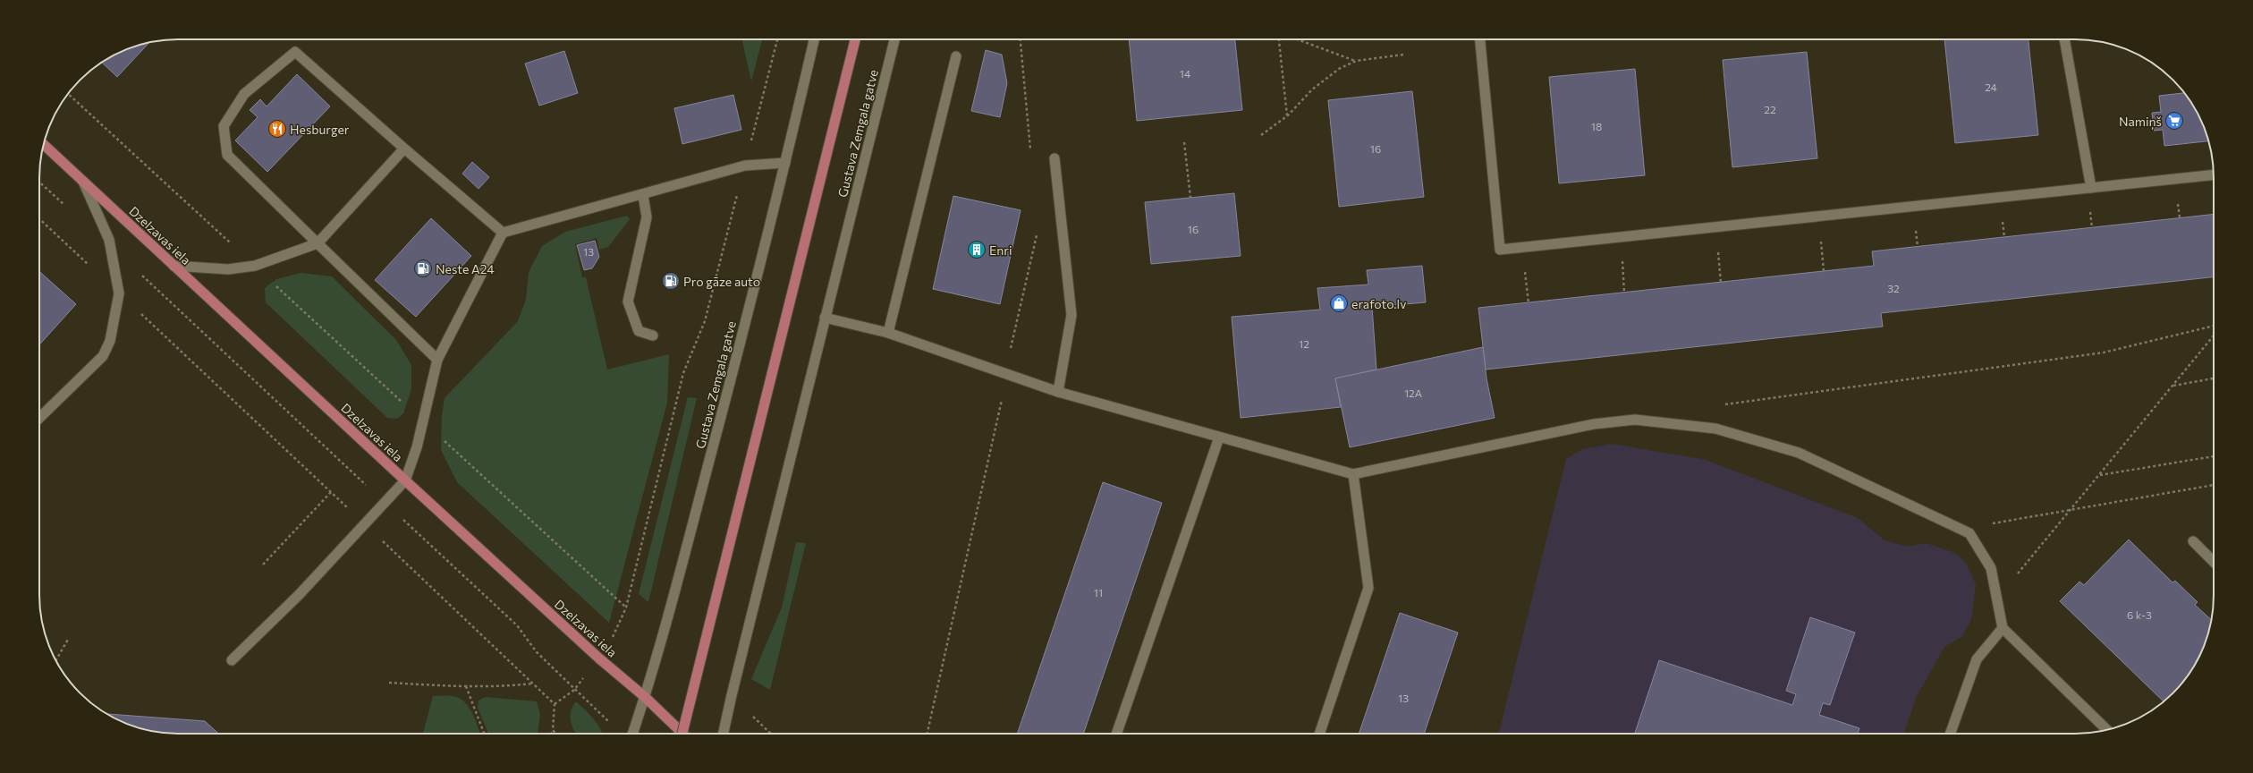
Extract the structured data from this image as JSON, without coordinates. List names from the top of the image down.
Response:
{
  "streets": {
    "main road": ["Gustava Zemgala gatve", "Dzelzavas iela"]
  },
  "crossings": [
    ["Gustava Zemgala gatve", "Dzelzavas iela"]
  ],
  "places": {
    "supermarket": ["Namiņš"],
    "restaurant": ["Hesburger"],
    "building": ["Enri"],
    "fuel station": ["Neste A24", "Pro gāze auto"],
    "shop": ["erafoto.lv"]
  },
  "house_numbers": [
    "14",
    "24",
    "22",
    "18",
    "16",
    "16",
    "13",
    "32",
    "12",
    "12A",
    "11",
    "6 k-3",
    "13"
  ]
}
